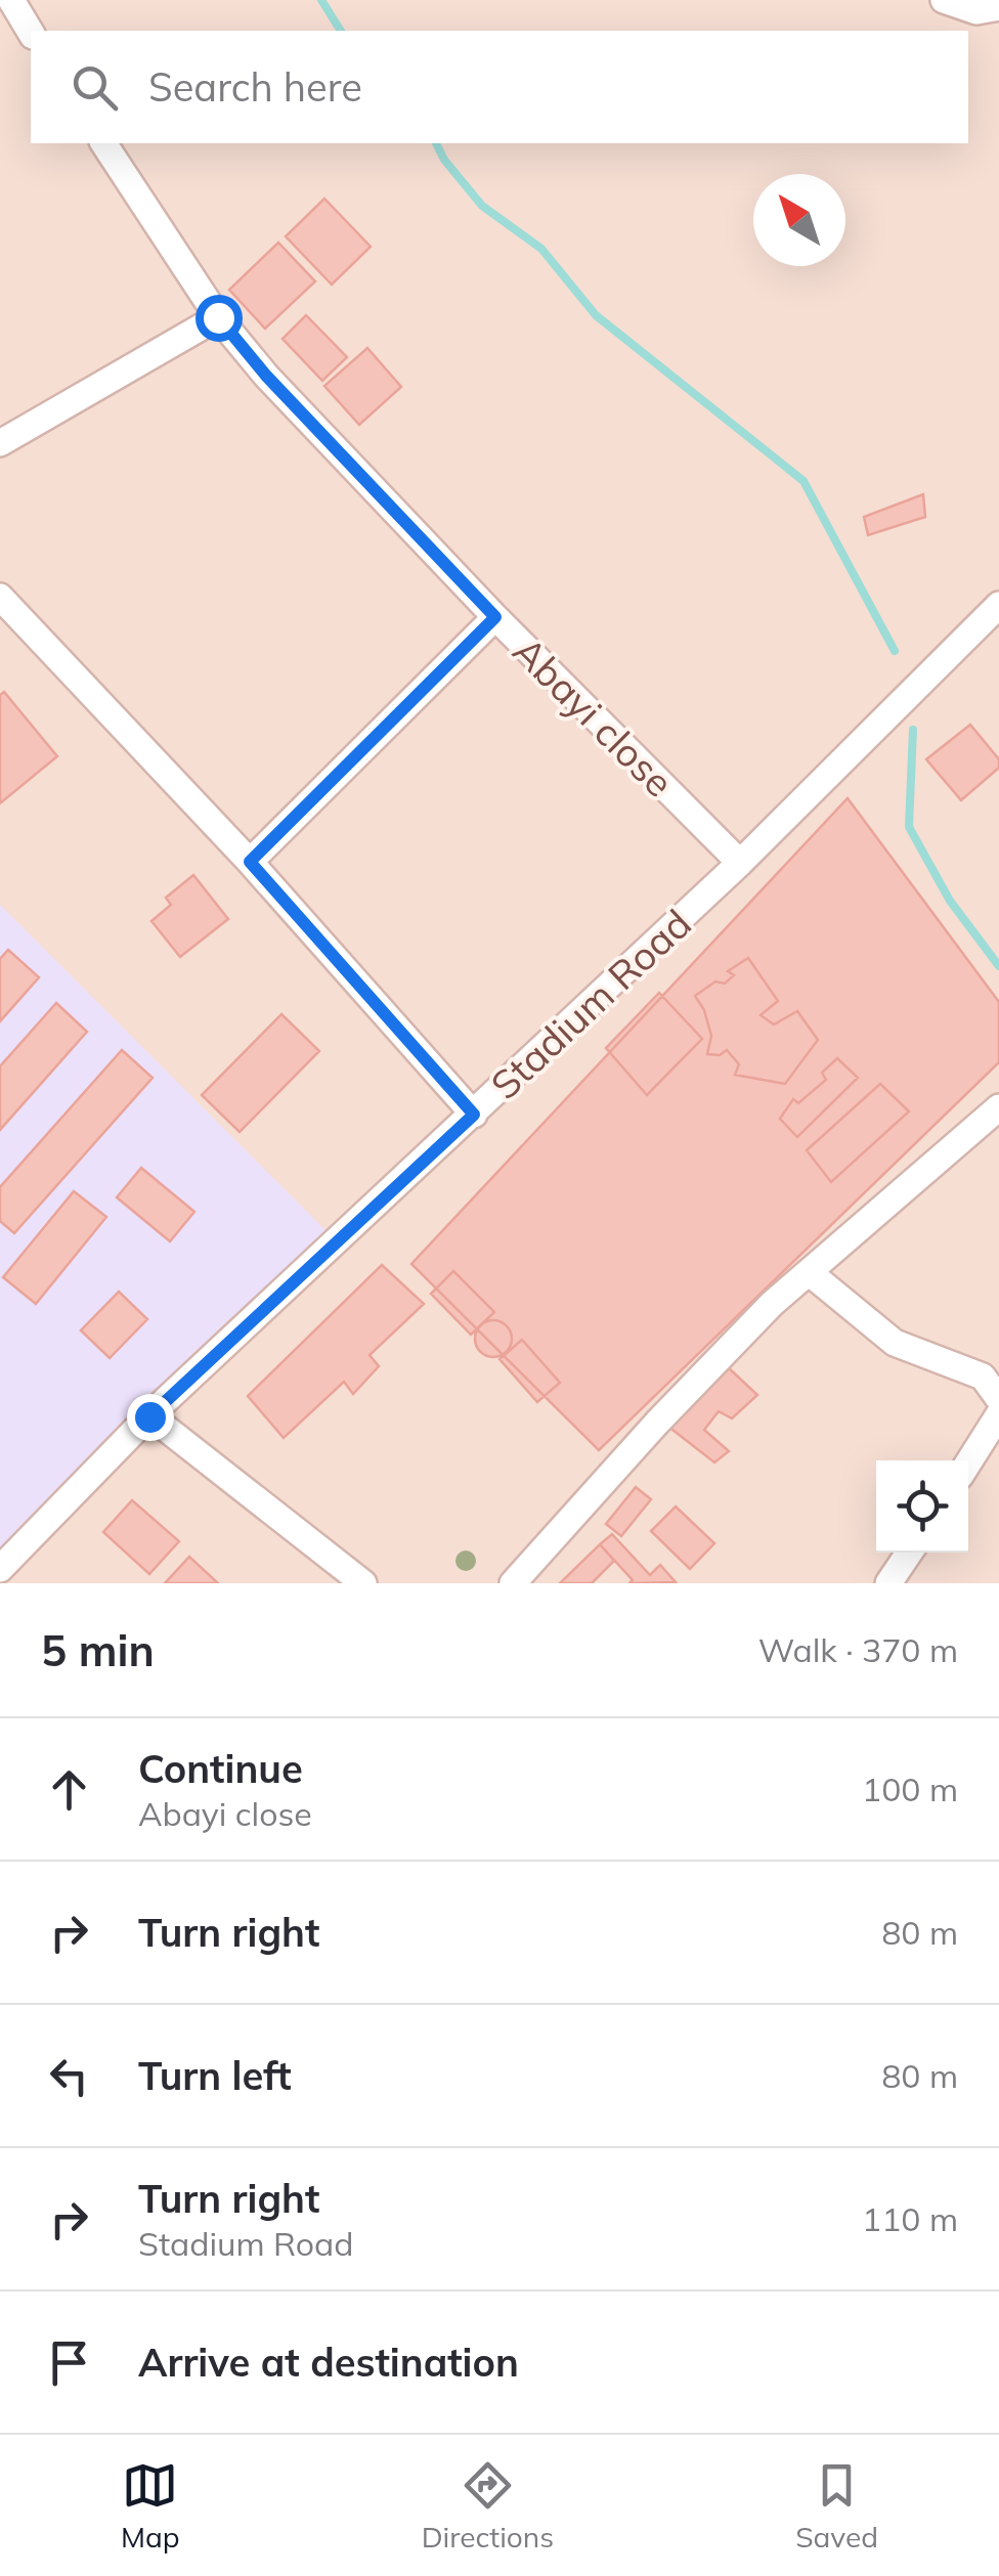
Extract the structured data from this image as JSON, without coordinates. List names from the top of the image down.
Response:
{
  "streets": {
    "street": ["Abayi close", "Stadium Road"]
  },
  "crossings": [
    ["Abayi close", "Stadium Road"]
  ],
  "north": "top left",
  "page": {
    "search": "Search here",
    "heading": ["5 min", "Walk · 370 m"],
    "list": [
      ["Continue", "Abayi close", "100 m"],
      ["Turn right", "80 m"],
      ["Turn left", "80 m"],
      ["Turn right", "Stadium Road", "110 m"],
      "Arrive at destination"
    ],
    "nav": ["Map", "Directions", "Saved"]
  }
}
